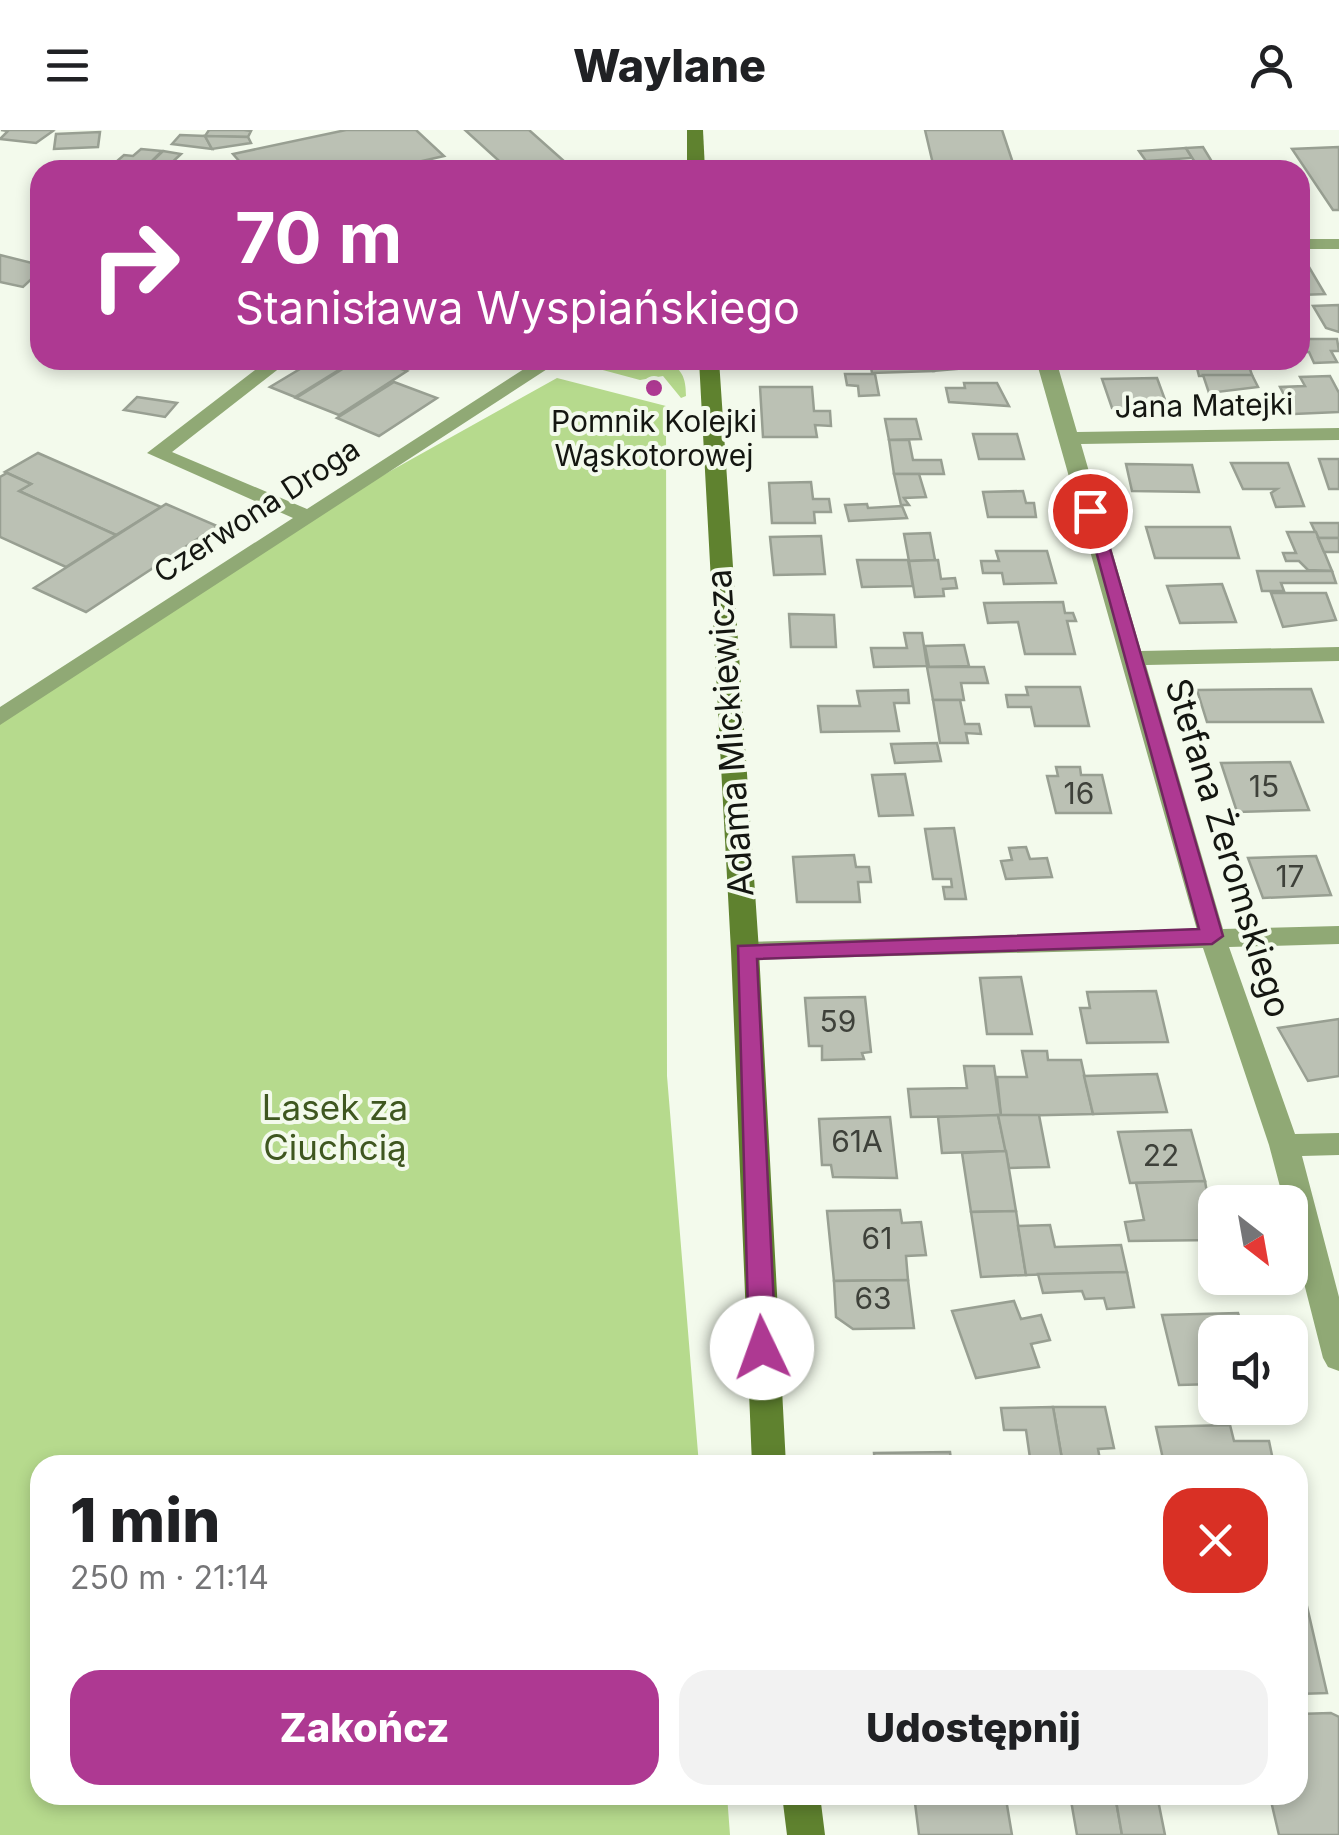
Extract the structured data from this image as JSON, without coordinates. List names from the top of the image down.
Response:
{
  "streets": {
    "main road": ["Adama Mickiewicza"],
    "street": ["Jana Matejki", "Czerwona Droga", "Stefana Żeromskiego"]
  },
  "crossings": [
    ["Jana Matejki", "Stefana Żeromskiego"]
  ],
  "parks": ["Lasek za Ciuchcią"],
  "places": ["Pomnik Kolejki Wąskotorowej"],
  "house_numbers": [
    "15",
    "16",
    "17",
    "59",
    "61A",
    "22",
    "61",
    "63"
  ],
  "north": "bottom right",
  "page": {
    "header": "Waylane",
    "turn": ["70 m", "Stanisława Wyspiańskiego"],
    "heading": ["1 min", "250 m · 21:14"],
    "buttons": ["Zakończ", "Udostępnij"]
  }
}
